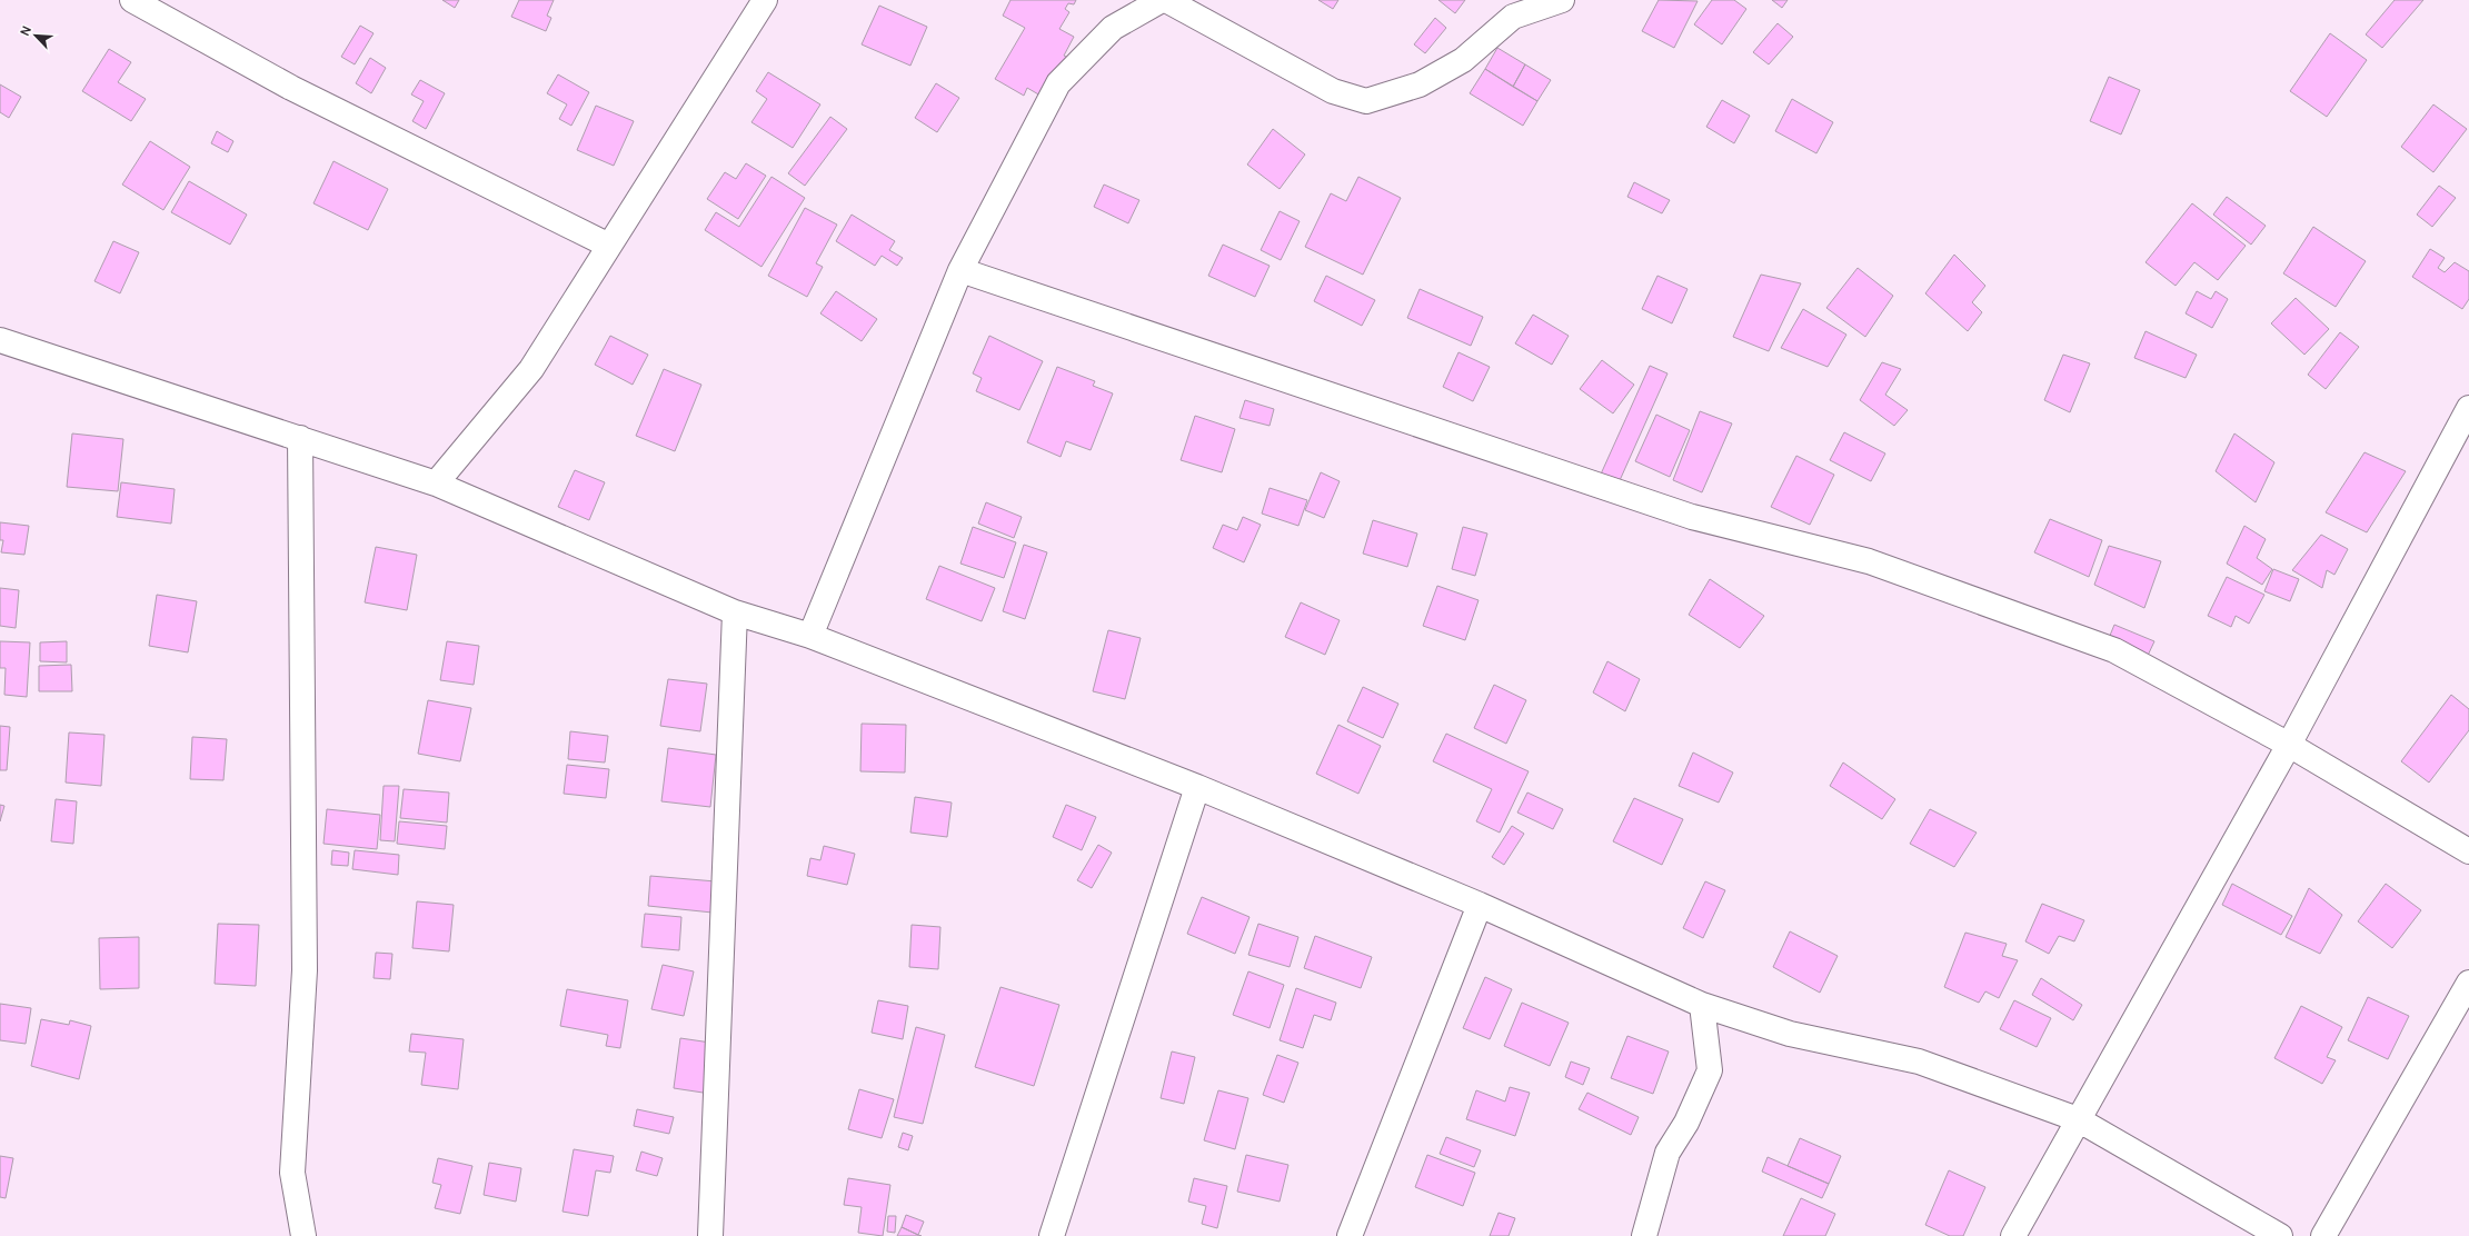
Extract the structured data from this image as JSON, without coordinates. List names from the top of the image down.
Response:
{
  "north": "top left"
}
